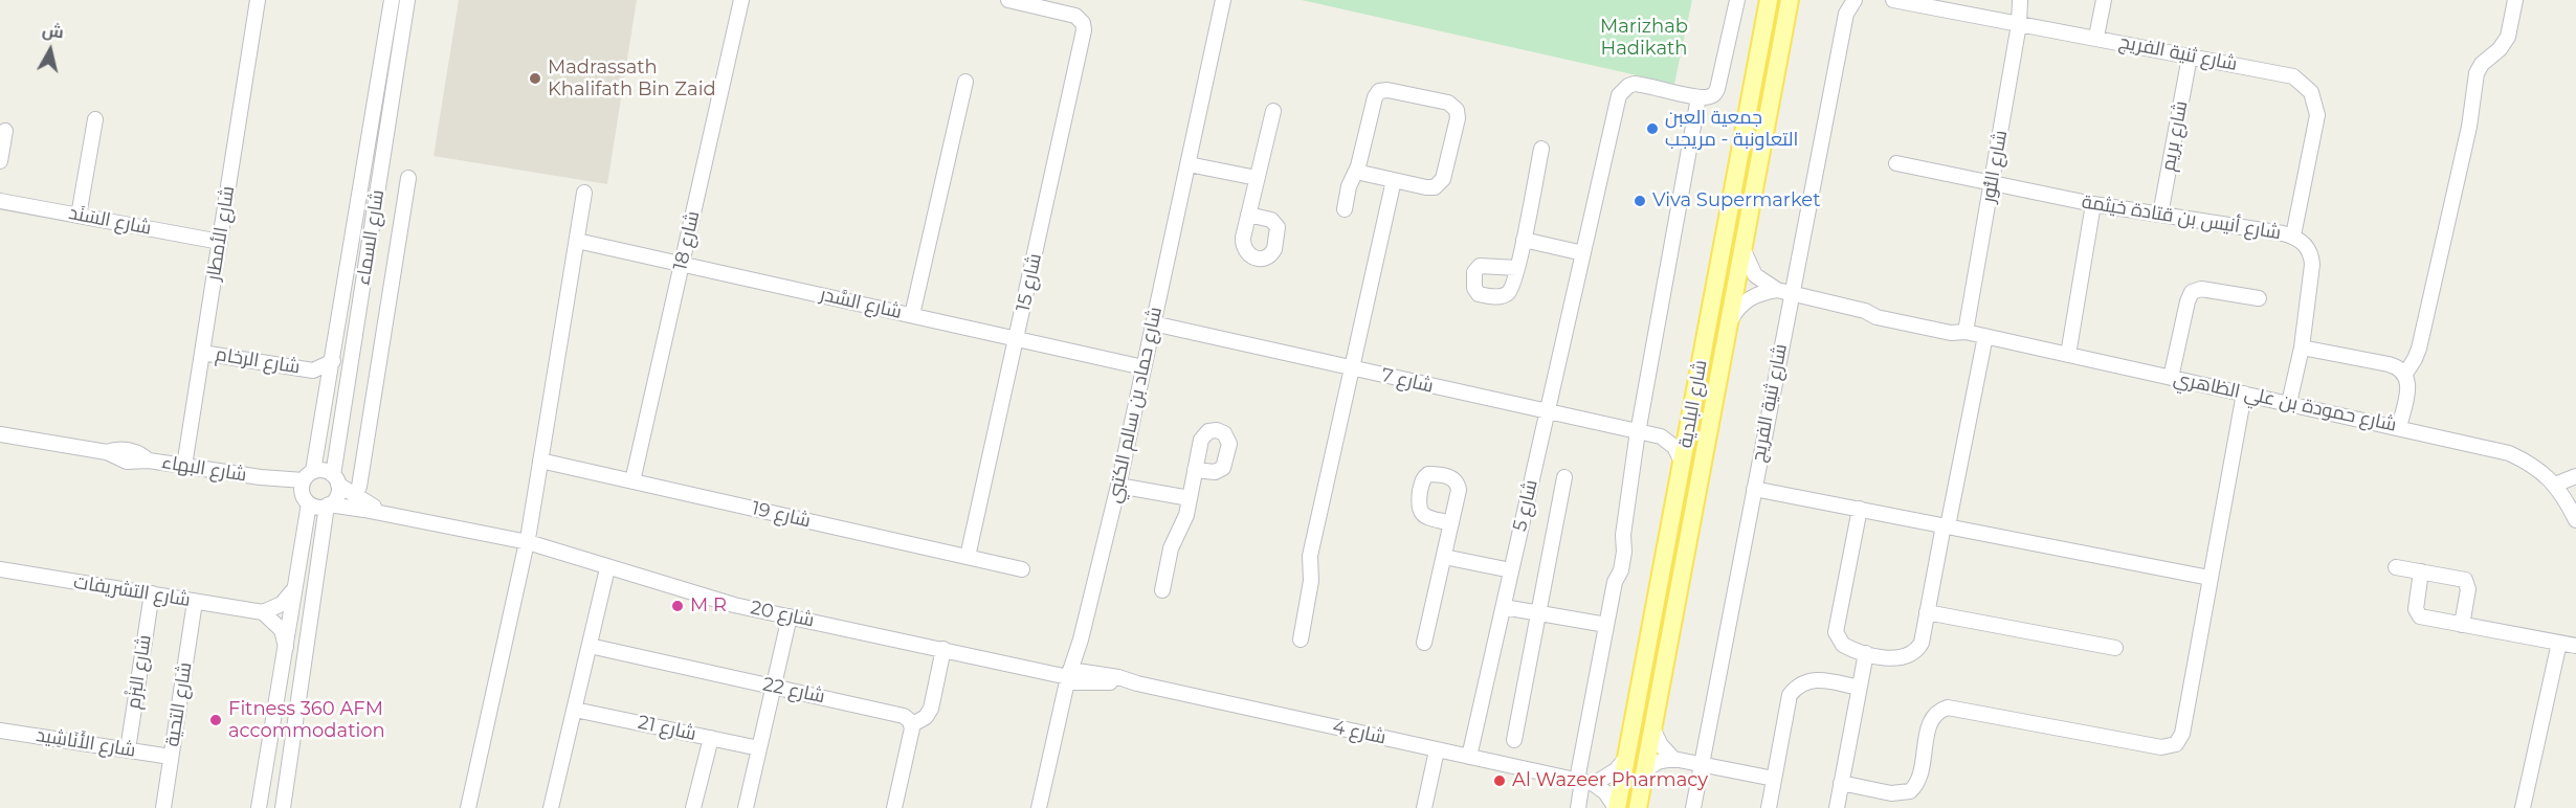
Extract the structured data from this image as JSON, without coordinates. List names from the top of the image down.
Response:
{
  "streets": {
    "main road": ["شارع البلدية"],
    "street": [
      "شارع ثنية الفريج",
      "شارع بريم",
      "شارع النُّور",
      "شارع أنيس بن قتادة خيثمة",
      "شارع السَنَد",
      "شارع الأمطار",
      "شارع السماء",
      "شارع 18",
      "شارع 15",
      "شارع السَّدر",
      "شارع الرخام",
      "شارع 7",
      "شارع حمودة بن علي الظاهري",
      "شارع حماد بن سالم الكتبي",
      "شارع البهاء",
      "شارع 5",
      "شارع 19",
      "شارع التشريفات",
      "شارع 20",
      "شارع البَزْم",
      "شارع 22",
      "شارع التحية",
      "شارع 21",
      "شارع 4",
      "شارع الأَنَاشِيد"
    ]
  },
  "crossings": [
    ["شارع ثنية الفريج", "شارع بريم"],
    ["شارع ثنية الفريج", "شارع النُّور"],
    ["شارع ثنية الفريج", "شارع أنيس بن قتادة خيثمة"],
    ["شارع ثنية الفريج", "شارع حمودة بن علي الظاهري"],
    ["شارع بريم", "شارع أنيس بن قتادة خيثمة"],
    ["شارع النُّور", "شارع أنيس بن قتادة خيثمة"],
    ["شارع النُّور", "شارع حمودة بن علي الظاهري"],
    ["شارع أنيس بن قتادة خيثمة", "شارع حمودة بن علي الظاهري"],
    ["شارع السَنَد", "شارع الأمطار"],
    ["شارع الأمطار", "شارع الرخام"],
    ["شارع الأمطار", "شارع البهاء"],
    ["شارع السماء", "شارع الرخام"],
    ["شارع السماء", "شارع البهاء"],
    ["شارع السماء", "شارع 20"],
    ["شارع 18", "شارع السَّدر"],
    ["شارع 18", "شارع 19"],
    ["شارع 15", "شارع السَّدر"],
    ["شارع 15", "شارع 19"],
    ["شارع السَّدر", "شارع حماد بن سالم الكتبي"],
    ["شارع 7", "شارع حماد بن سالم الكتبي"],
    ["شارع 7", "شارع 5"],
    ["شارع حمودة بن علي الظاهري", "شارع البلدية"],
    ["شارع حماد بن سالم الكتبي", "شارع 20"],
    ["شارع حماد بن سالم الكتبي", "شارع 4"],
    ["شارع البهاء", "شارع 20"],
    ["شارع 5", "شارع 4"],
    ["شارع التشريفات", "شارع البَزْم"],
    ["شارع التشريفات", "شارع التحية"],
    ["شارع 20", "شارع 4"],
    ["شارع البَزْم", "شارع الأَنَاشِيد"],
    ["شارع التحية", "شارع الأَنَاشِيد"]
  ],
  "parks": ["Marizhab Hadikath"],
  "places": [
    "Madrassath Khalifath Bin Zaid",
    "جمعية العبن التعاونبة - مريجب",
    "Viva Supermarket",
    "M R",
    "Fitness 360 AFM accommodation",
    "Al Wazeer Pharmacy"
  ],
  "north": "top"
}
